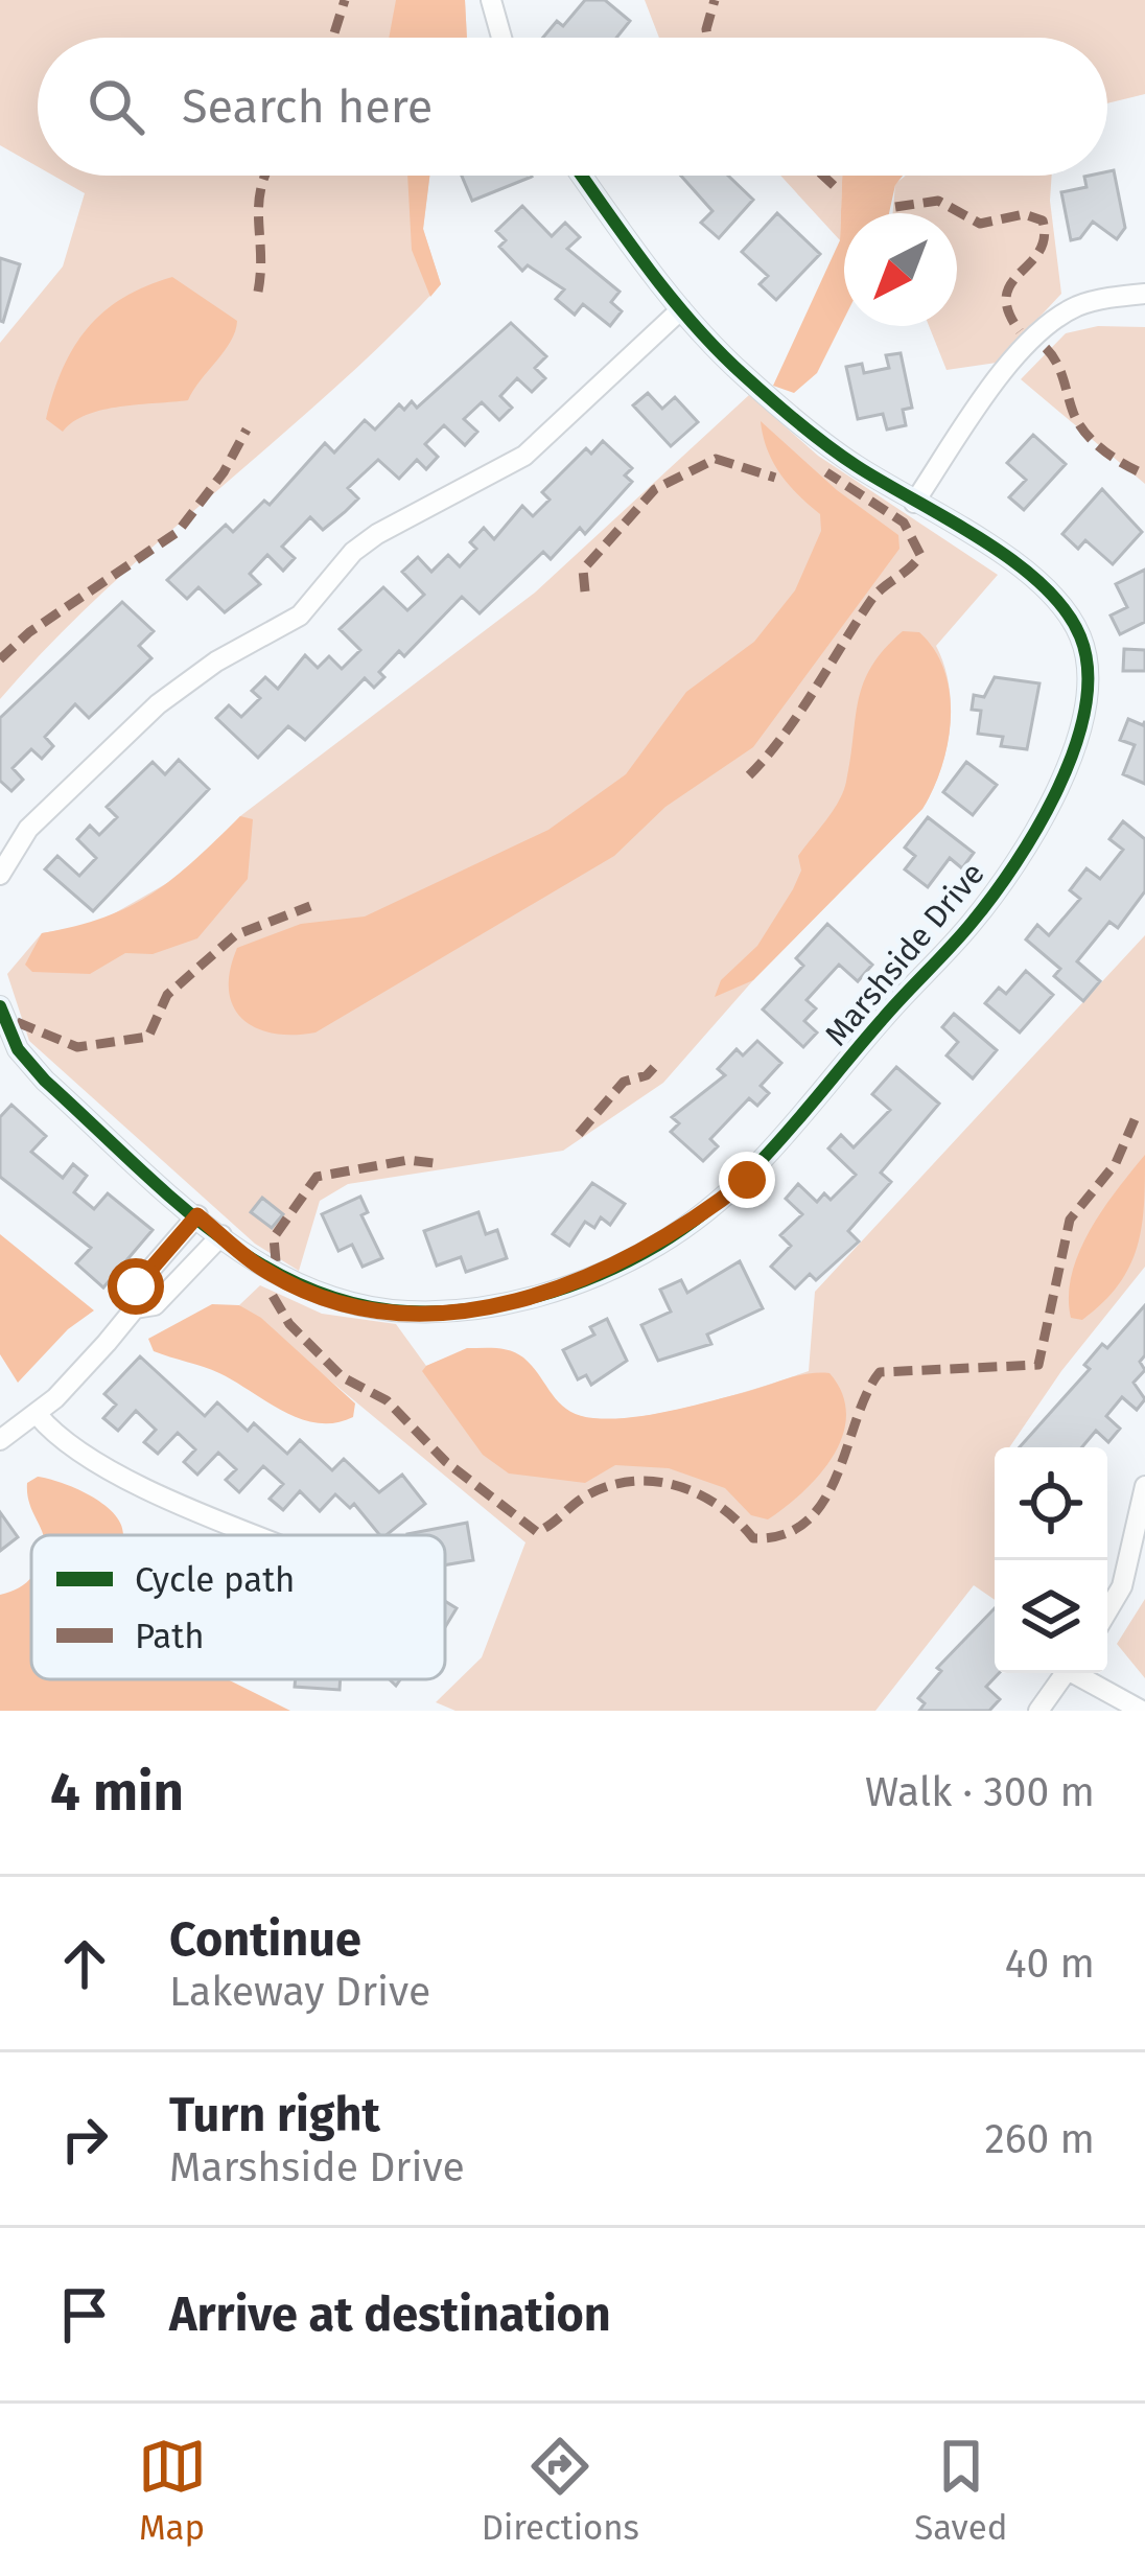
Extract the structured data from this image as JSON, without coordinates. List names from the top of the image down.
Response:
{
  "streets": {
    "street": ["Marshside Drive"]
  },
  "legend": ["Cycle path", "Path"],
  "north": "bottom left",
  "page": {
    "search": "Search here",
    "heading": ["4 min", "Walk · 300 m"],
    "list": [
      ["Continue", "Lakeway Drive", "40 m"],
      ["Turn right", "Marshside Drive", "260 m"],
      "Arrive at destination"
    ],
    "nav": ["Map", "Directions", "Saved"]
  }
}
